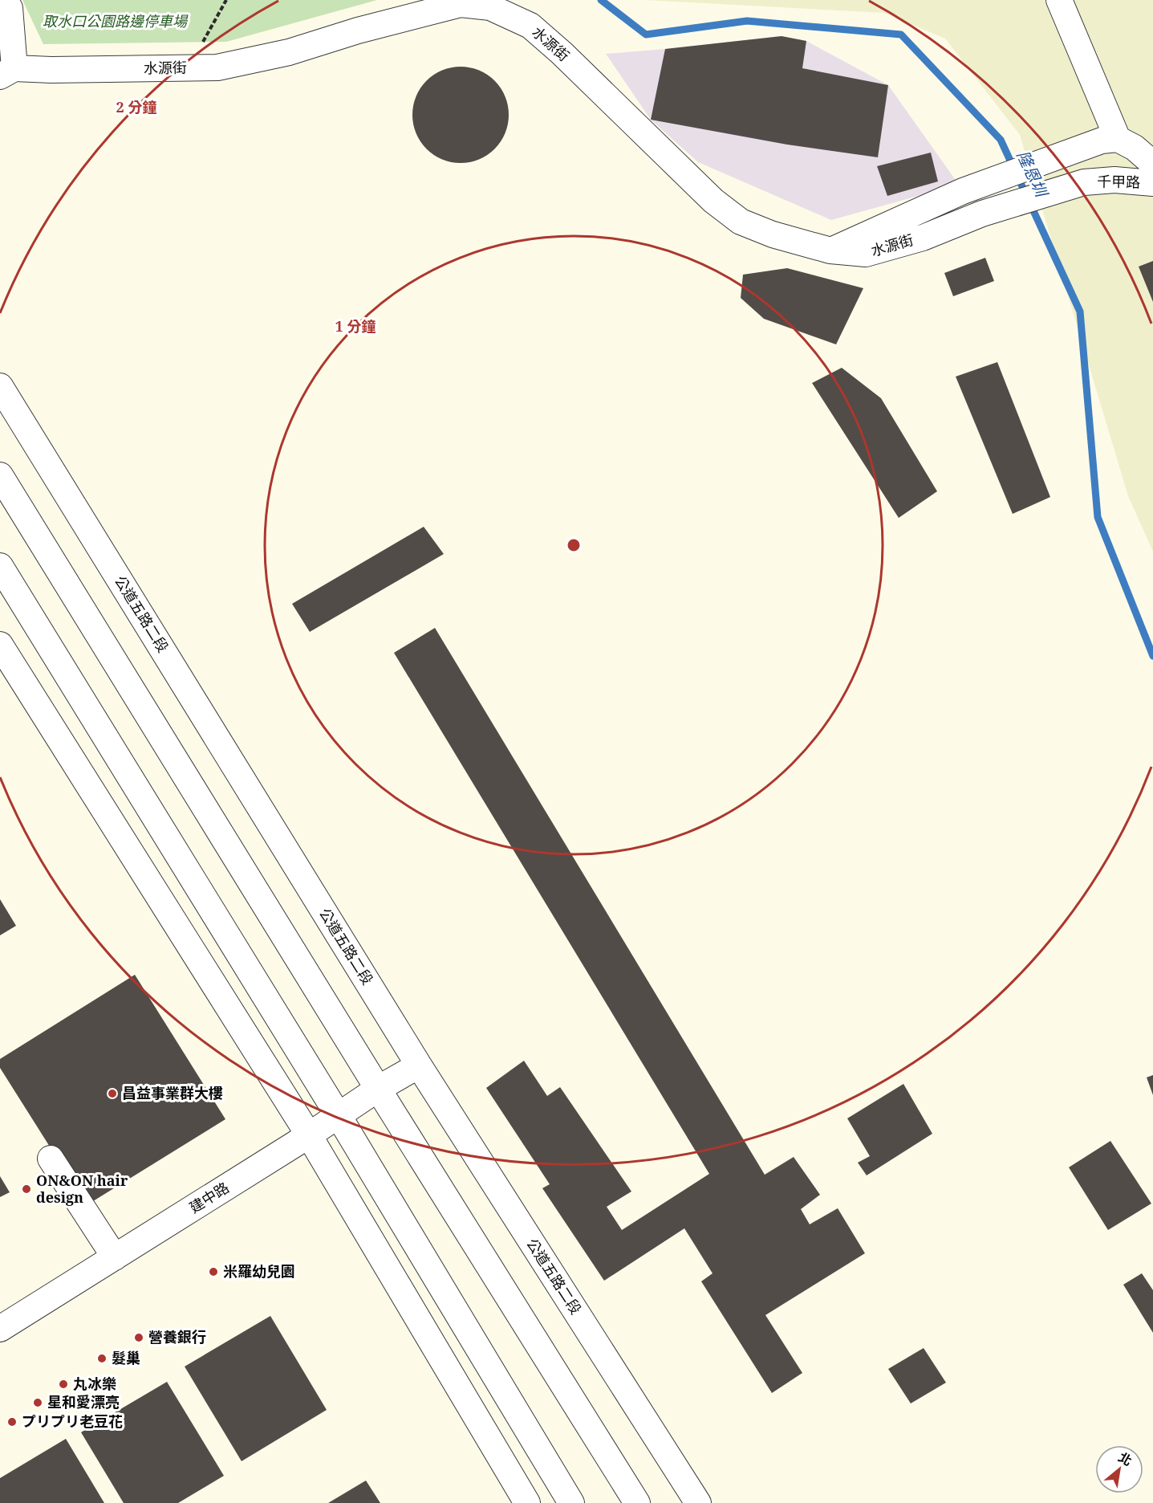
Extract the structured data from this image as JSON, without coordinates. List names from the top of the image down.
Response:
{
  "streets": {
    "street": [
      "水源街",
      "千甲路",
      "公道五路二段",
      "建中路"
    ]
  },
  "crossings": [
    ["水源街", "千甲路"],
    ["公道五路二段", "建中路"]
  ],
  "water": ["隆恩圳"],
  "parks": ["取水口公園路邊停車場"],
  "places": [
    "昌益事業群大樓",
    "ON&ON hair design",
    "米羅幼兒園",
    "營養銀行",
    "髮巢",
    "丸冰樂",
    "星和愛漂亮",
    "プリプリ老豆花"
  ],
  "north": "top right",
  "rings": ["2 分鐘", "1 分鐘"]
}
